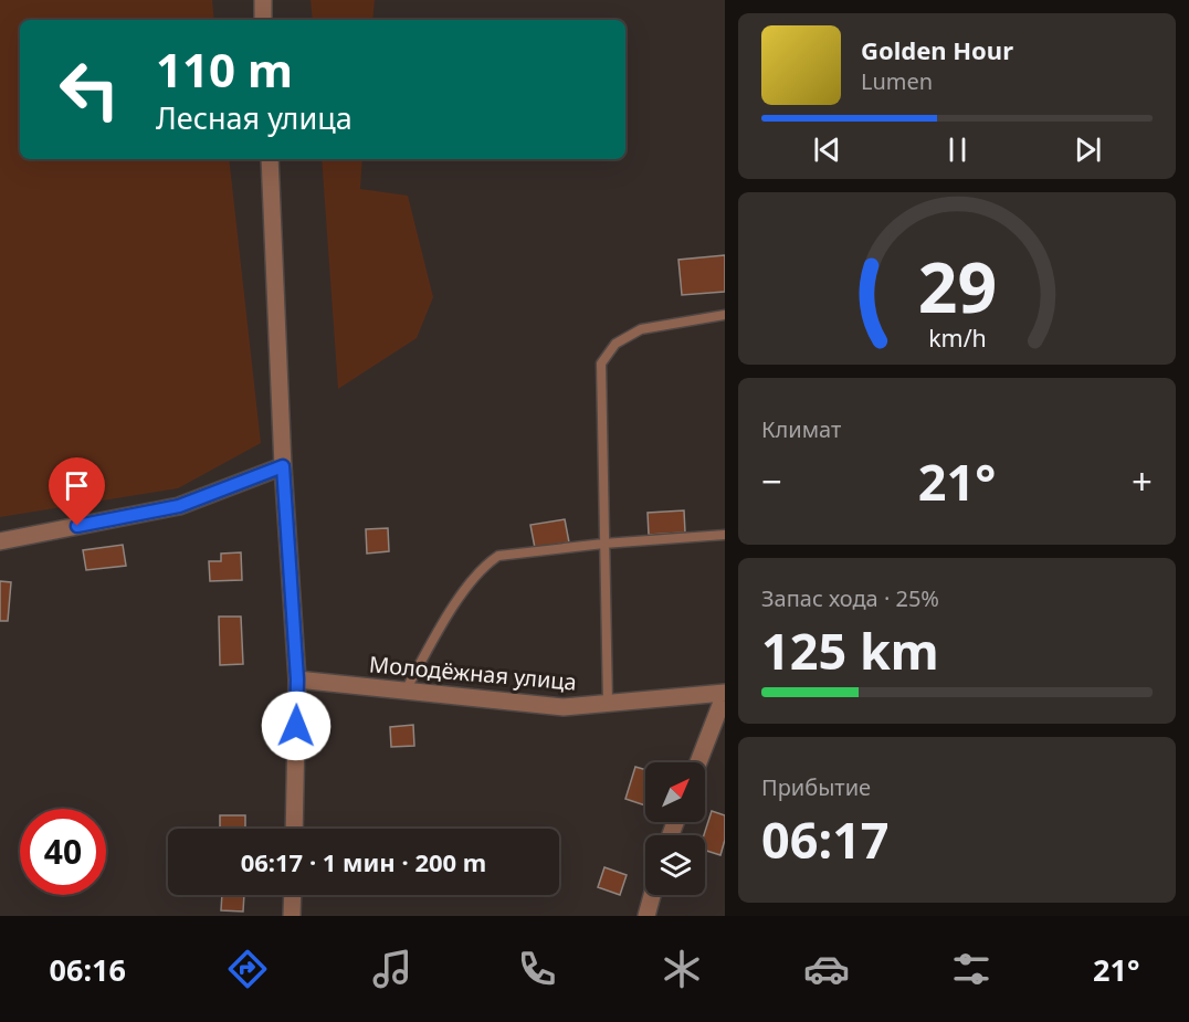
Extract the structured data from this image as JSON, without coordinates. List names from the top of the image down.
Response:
{
  "streets": {
    "street": ["Молодёжная улица"]
  },
  "north": "top right",
  "page": {
    "turn": ["110 m", "Лесная улица"],
    "song": ["Golden Hour", "Lumen"],
    "tile": [
      "Климат",
      ["Запас хода · 25%", "125 km"],
      ["Прибытие", "06:17"]
    ],
    "heat": ["−", "21°", "+"],
    "limit": "40",
    "trip": "06:17 · 1 мин · 200 m",
    "tabs": ["06:16", "21°"],
    "gauge": ["29", "km/h"]
  }
}
